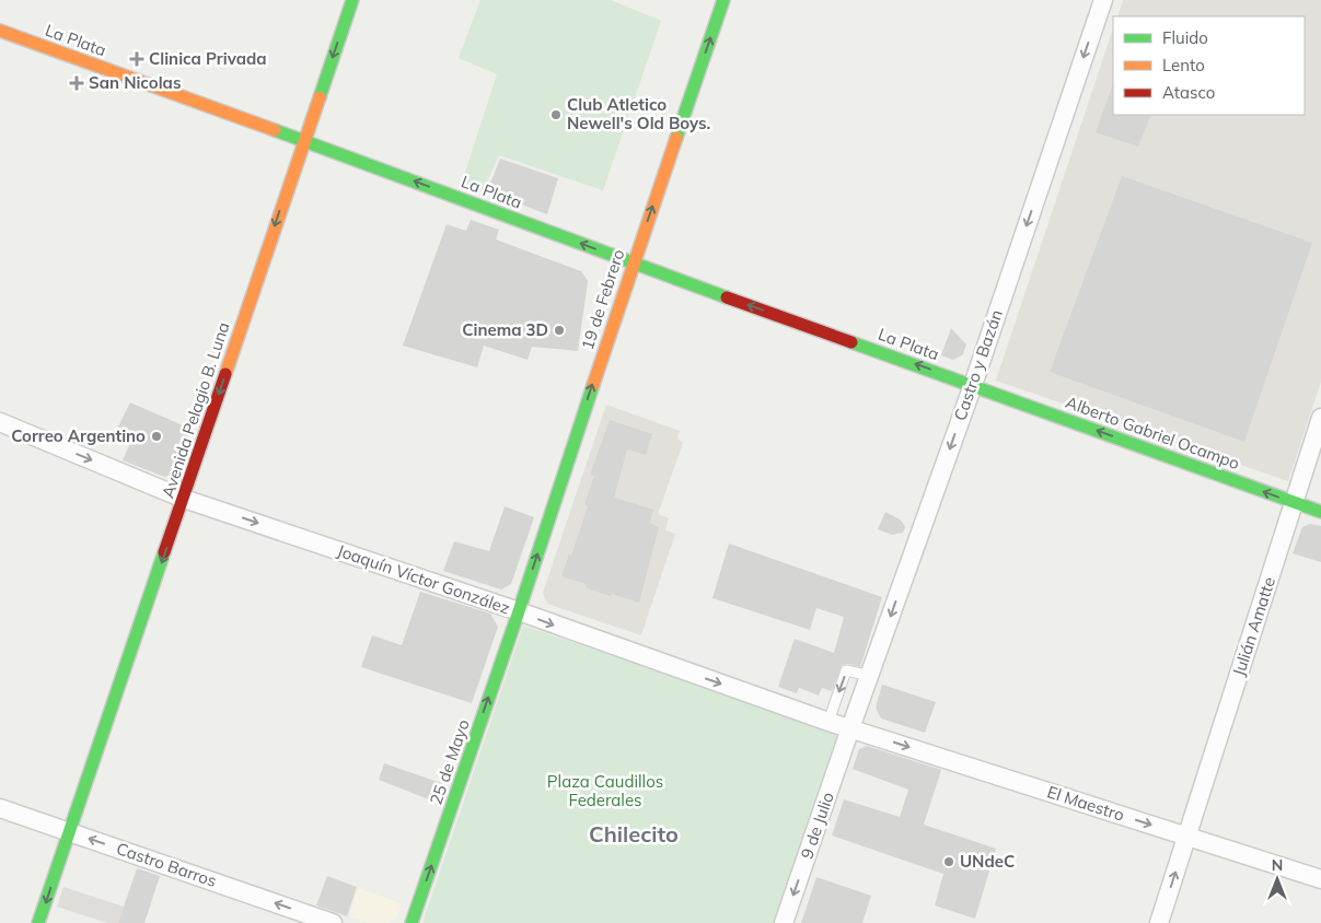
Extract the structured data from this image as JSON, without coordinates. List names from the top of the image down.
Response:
{
  "streets": {
    "main road": [
      "La Plata",
      "19 de Febrero",
      "Avenida Pelagio B. Luna",
      "Alberto Gabriel Ocampo",
      "25 de Mayo"
    ],
    "street": [
      "Castro y Bazán",
      "Joaquín Víctor González",
      "Julián Amatte",
      "El Maestro",
      "9 de Julio",
      "Castro Barros"
    ]
  },
  "crossings": [
    ["La Plata", "19 de Febrero"],
    ["La Plata", "Castro y Bazán"],
    ["La Plata", "Avenida Pelagio B. Luna"],
    ["La Plata", "Alberto Gabriel Ocampo"],
    ["19 de Febrero", "Joaquín Víctor González"],
    ["19 de Febrero", "25 de Mayo"],
    ["Castro y Bazán", "Alberto Gabriel Ocampo"],
    ["Castro y Bazán", "Joaquín Víctor González"],
    ["Castro y Bazán", "El Maestro"],
    ["Castro y Bazán", "9 de Julio"],
    ["Avenida Pelagio B. Luna", "Joaquín Víctor González"],
    ["Avenida Pelagio B. Luna", "Castro Barros"],
    ["Alberto Gabriel Ocampo", "Julián Amatte"],
    ["Joaquín Víctor González", "25 de Mayo"],
    ["Joaquín Víctor González", "El Maestro"],
    ["Joaquín Víctor González", "9 de Julio"],
    ["Julián Amatte", "El Maestro"],
    ["El Maestro", "9 de Julio"]
  ],
  "one_way": [
    "La Plata",
    "19 de Febrero",
    "Castro y Bazán",
    "Avenida Pelagio B. Luna",
    "Alberto Gabriel Ocampo",
    "Joaquín Víctor González",
    "25 de Mayo",
    "El Maestro",
    "9 de Julio",
    "Castro Barros"
  ],
  "districts": ["Chilecito"],
  "parks": ["Plaza Caudillos Federales"],
  "places": {
    "health": ["Clinica Privada", "San Nicolas"],
    "other": [
      "Club Atletico Newell's Old Boys.",
      "Cinema 3D",
      "Correo Argentino",
      "UNdeC"
    ]
  },
  "legend": ["Fluido", "Lento", "Atasco"],
  "north": "top"
}
